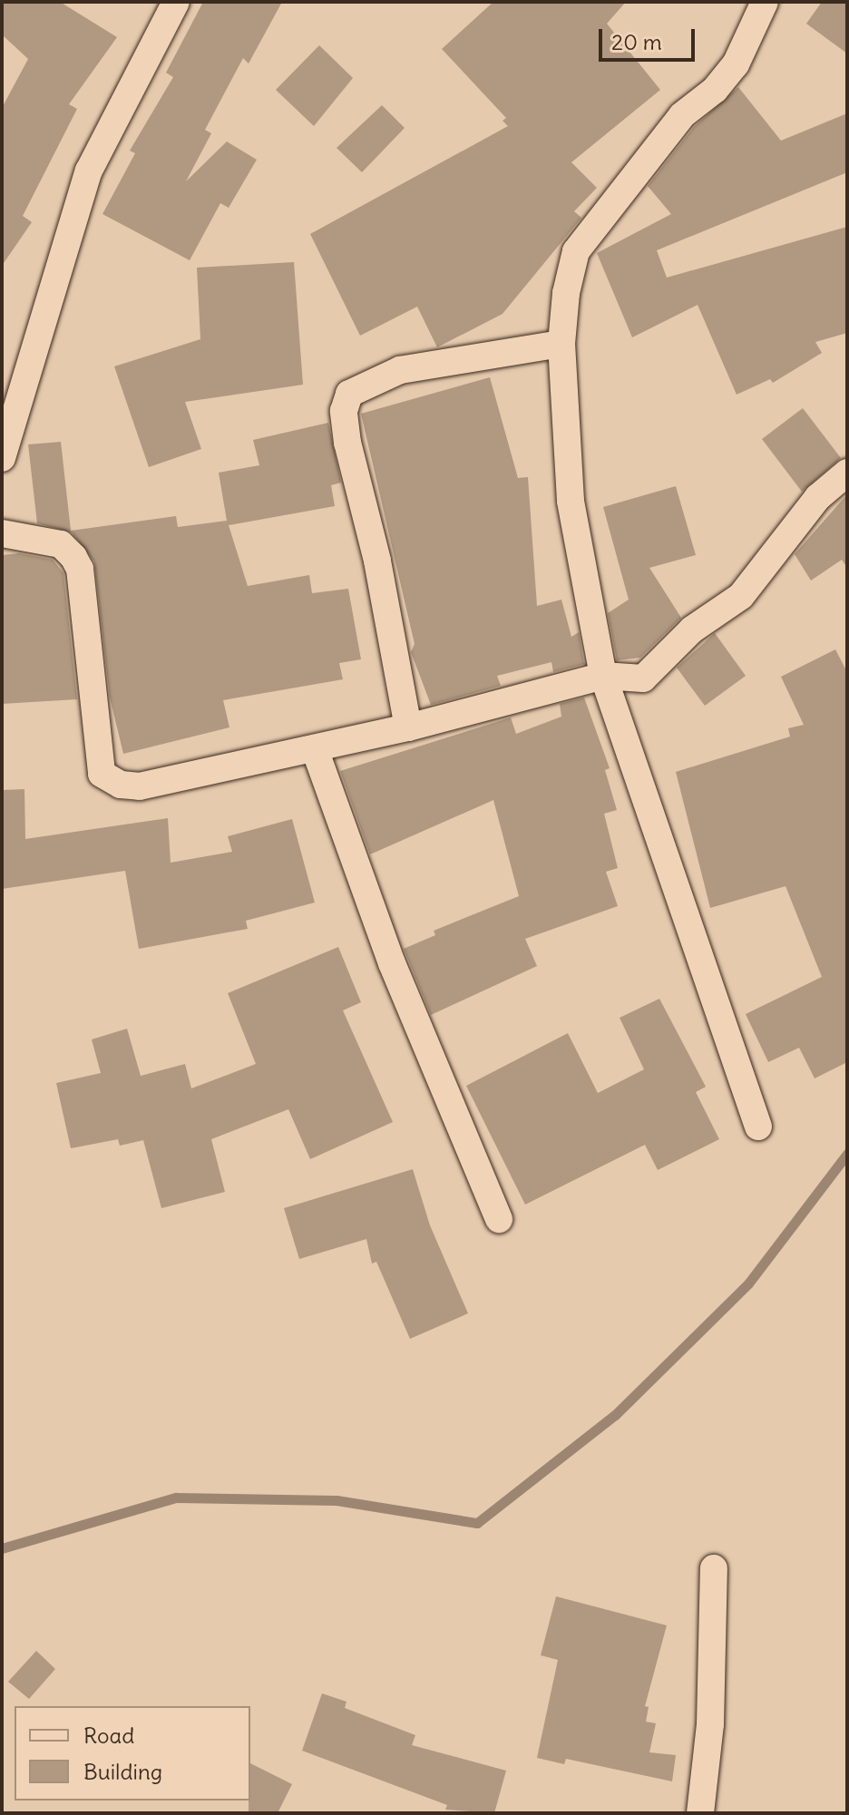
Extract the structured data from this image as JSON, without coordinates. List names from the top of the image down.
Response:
{
  "legend": ["Road", "Building"],
  "scale_bar": "20 m"
}
